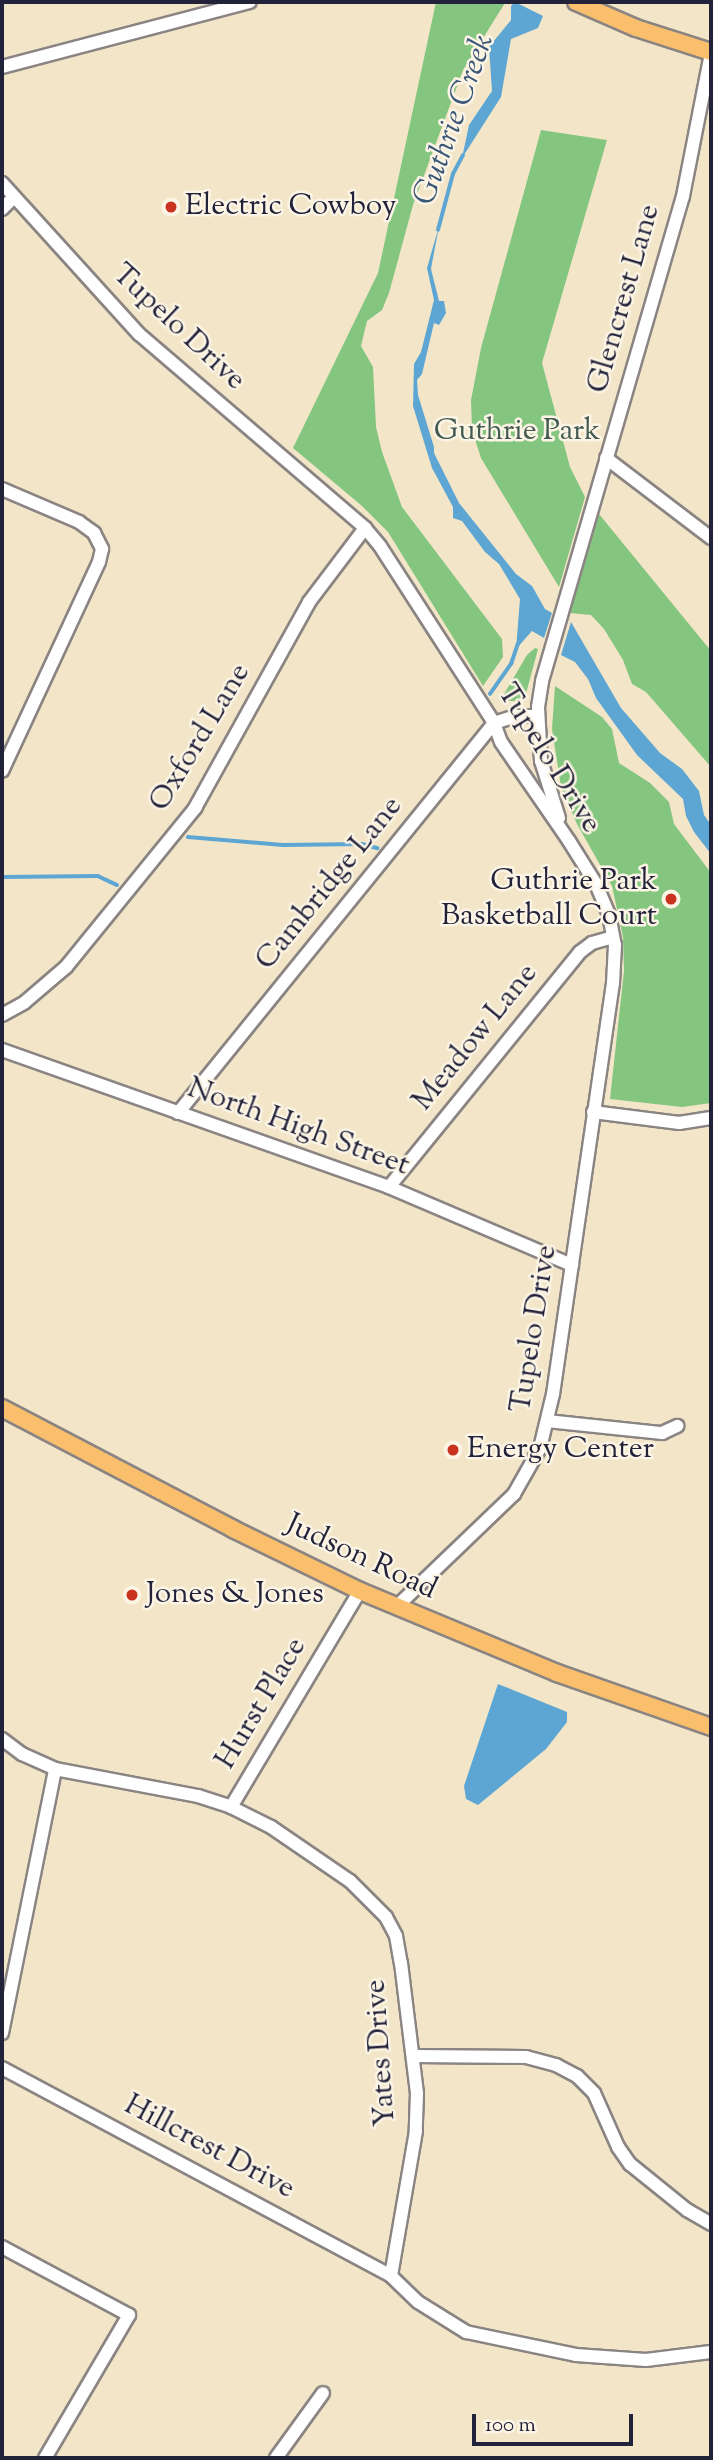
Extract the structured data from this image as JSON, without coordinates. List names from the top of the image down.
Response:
{
  "streets": {
    "main road": ["Judson Road"],
    "street": [
      "Glencrest Lane",
      "Tupelo Drive",
      "Oxford Lane",
      "Cambridge Lane",
      "Meadow Lane",
      "North High Street",
      "Hurst Place",
      "Yates Drive",
      "Hillcrest Drive"
    ]
  },
  "crossings": [
    ["Glencrest Lane", "Tupelo Drive"],
    ["Tupelo Drive", "Oxford Lane"],
    ["Tupelo Drive", "Cambridge Lane"],
    ["Tupelo Drive", "Meadow Lane"],
    ["Tupelo Drive", "North High Street"],
    ["Tupelo Drive", "Judson Road"],
    ["Cambridge Lane", "North High Street"],
    ["Meadow Lane", "North High Street"],
    ["Judson Road", "Hurst Place"],
    ["Hurst Place", "Yates Drive"],
    ["Yates Drive", "Hillcrest Drive"]
  ],
  "water": ["Guthrie Creek"],
  "parks": ["Guthrie Park"],
  "places": [
    "Electric Cowboy",
    "Guthrie Park Basketball Court",
    "Energy Center",
    "Jones & Jones"
  ],
  "scale_bar": "100 m"
}
